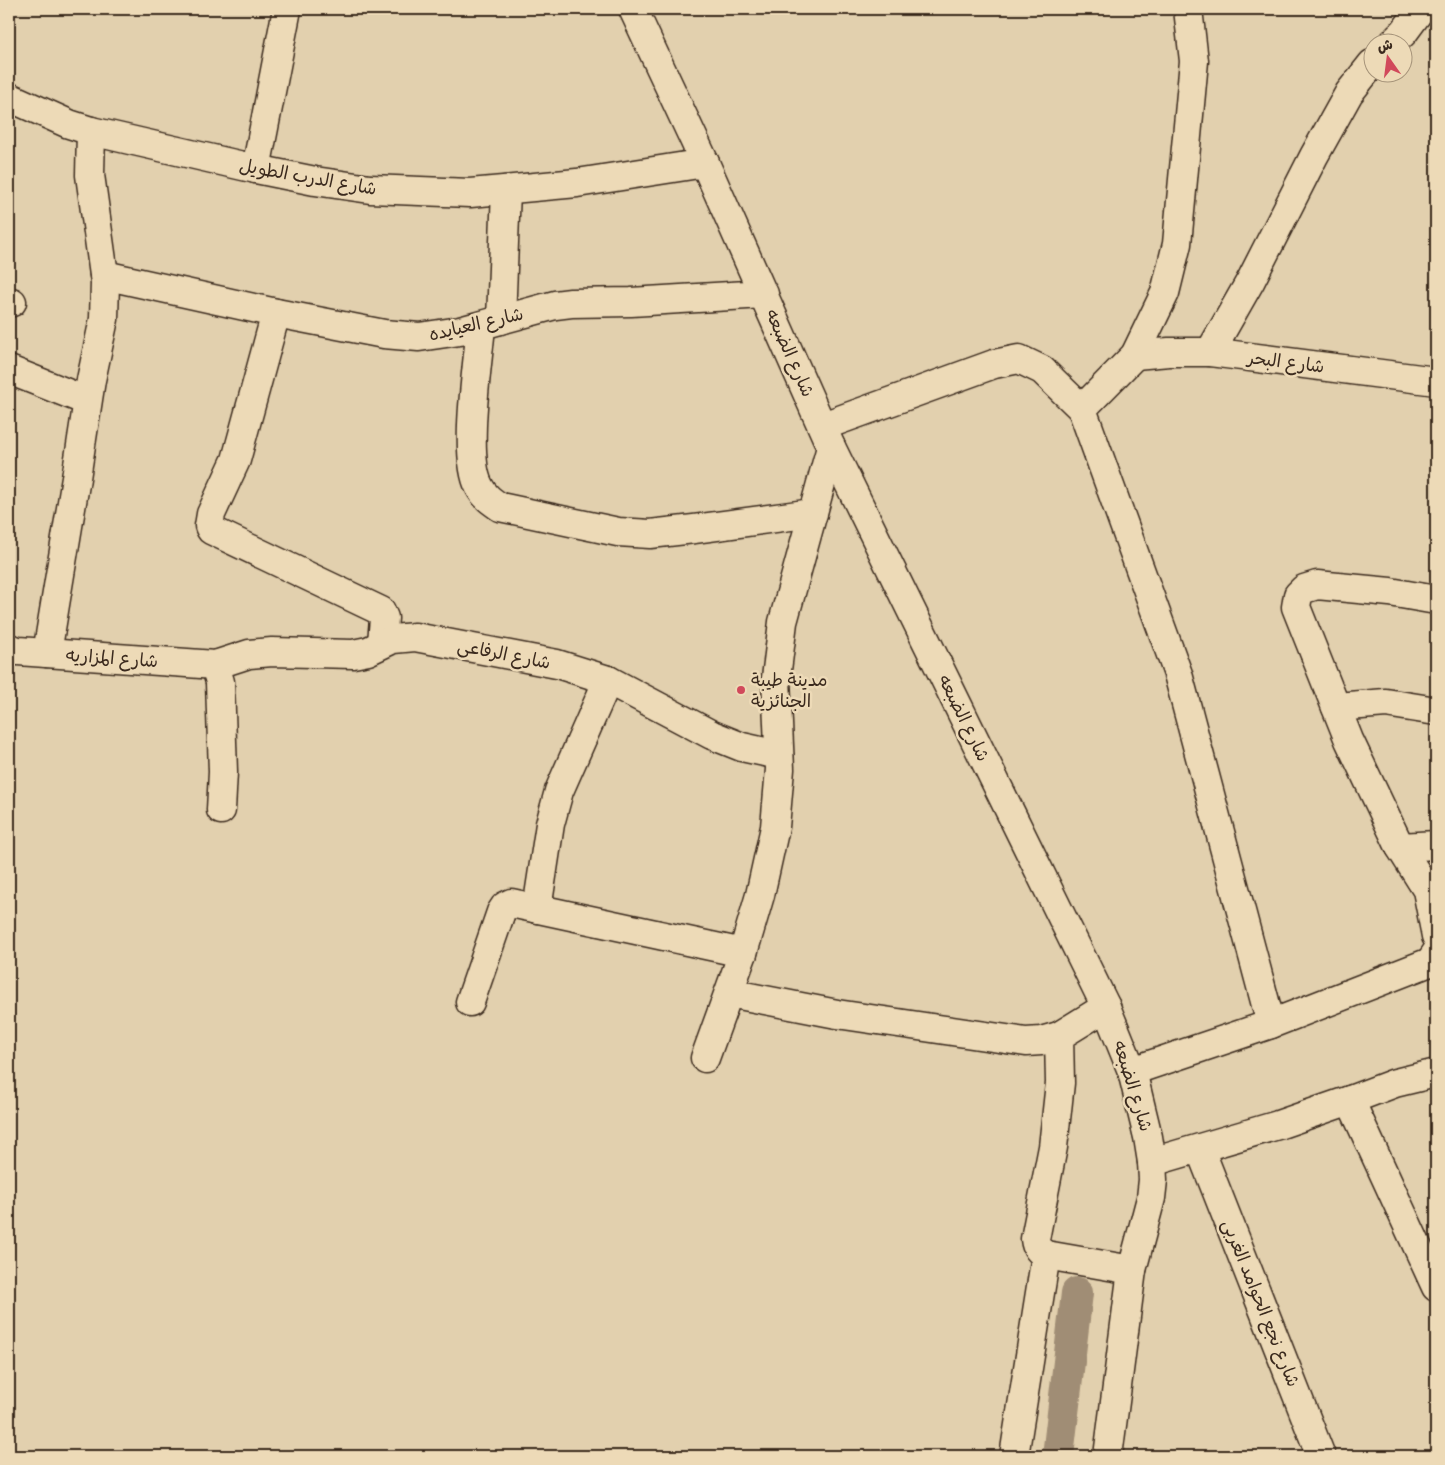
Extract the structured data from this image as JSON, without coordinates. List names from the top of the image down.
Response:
{
  "streets": {
    "street": [
      "شارع الدرب الطويل",
      "شارع العيايده",
      "شارع الضبعه",
      "شارع البحر",
      "شارع الرفاعى",
      "شارع المزاريه",
      "شارع نجع الحوامد الغربى"
    ]
  },
  "crossings": [
    ["شارع الدرب الطويل", "شارع الضبعه"],
    ["شارع العيايده", "شارع الضبعه"],
    ["شارع الرفاعى", "شارع المزاريه"]
  ],
  "places": ["مدينة طيبة الجنائزية"],
  "north": "top"
}
